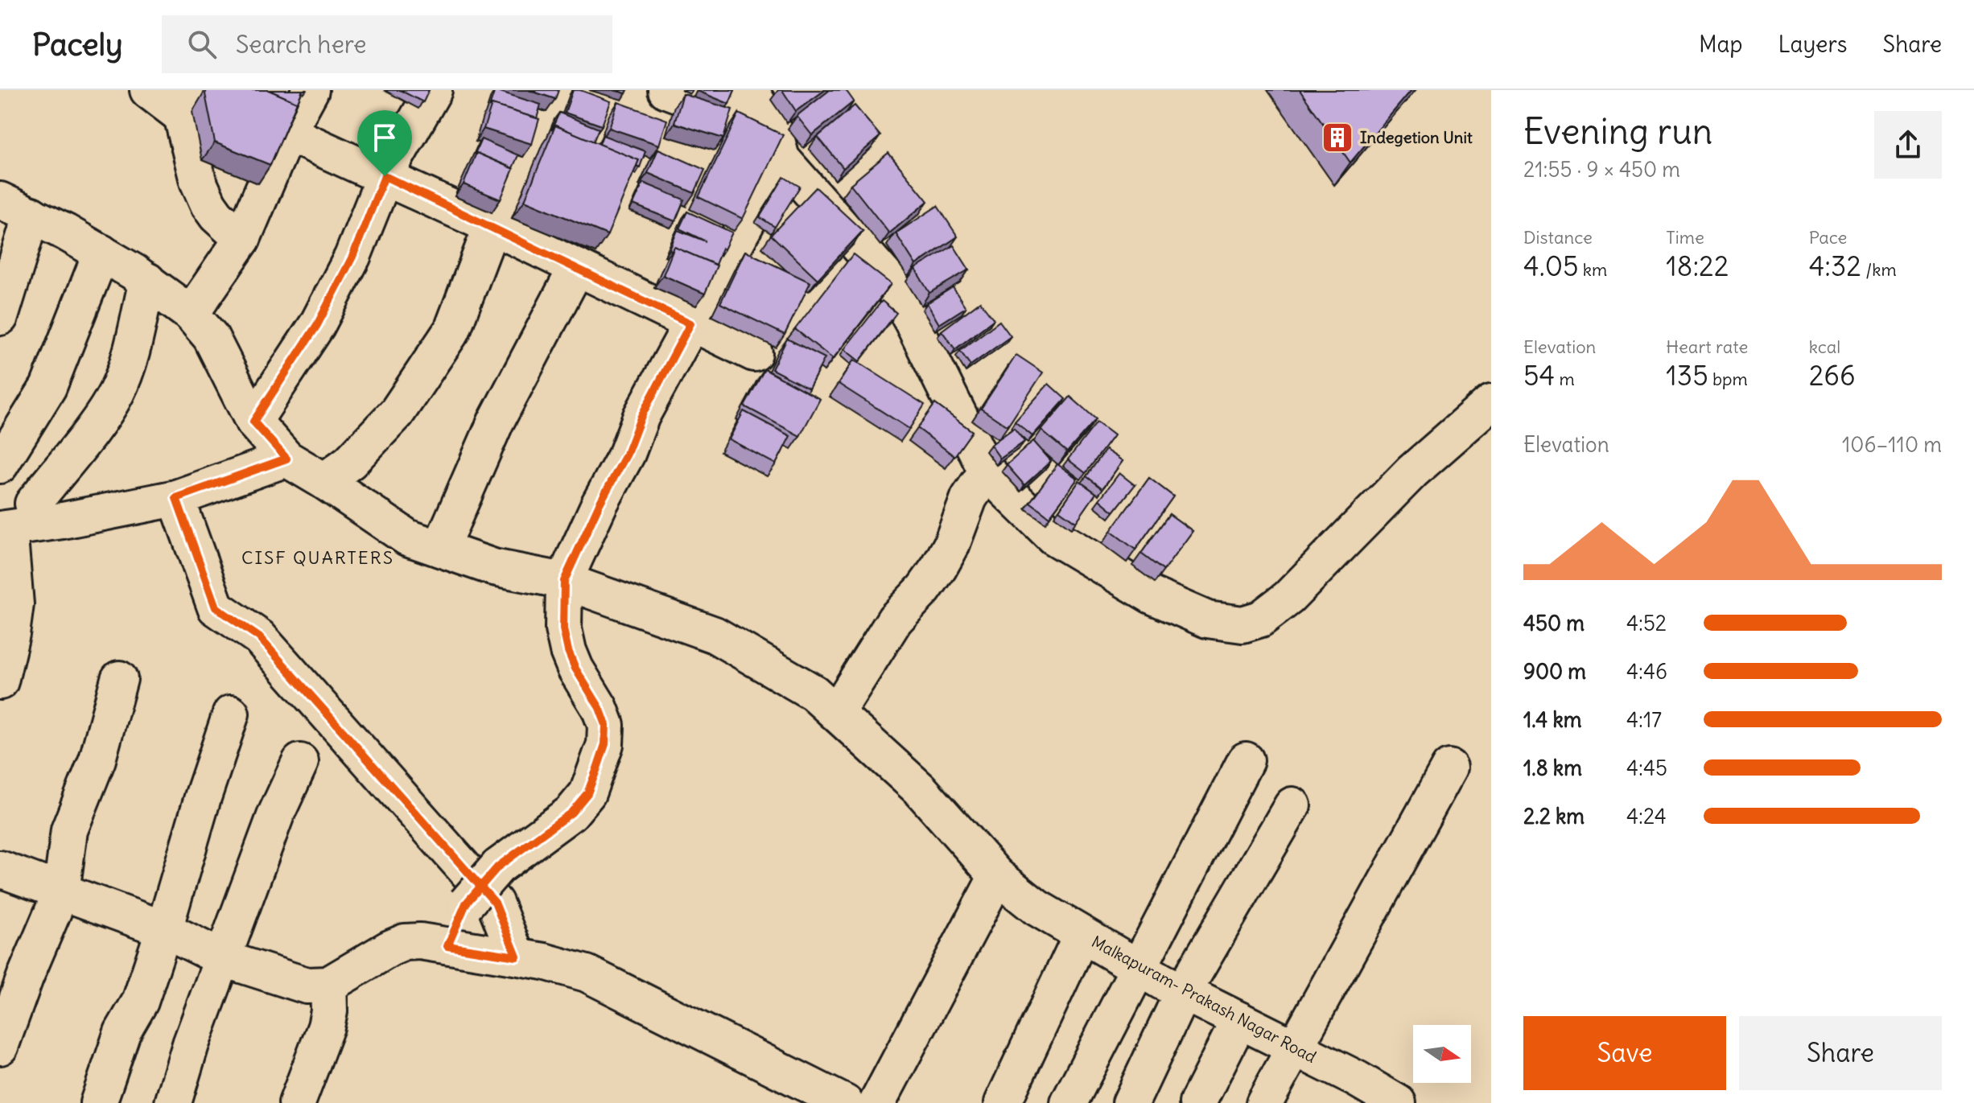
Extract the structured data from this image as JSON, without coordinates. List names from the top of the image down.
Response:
{
  "streets": {
    "street": ["Malkapuram- Prakash Nagar Road"]
  },
  "districts": ["CISF QUARTERS"],
  "places": {
    "building": ["Indegetion Unit"]
  },
  "north": "right",
  "page": {
    "header": "Pacely",
    "search": "Search here",
    "nav": ["Map", "Layers", "Share"],
    "heading": ["Evening run", "21:55 · 9 × 450 m"],
    "stats": [
      ["Distance", "4.05 km"],
      ["Time", "18:22"],
      ["Pace", "4:32 /km"],
      ["Elevation", "54 m"],
      ["Heart rate", "135 bpm"],
      ["kcal", "266"]
    ],
    "chart": ["Elevation", "106–110 m"],
    "list": [
      {
        "name": "450 m",
        "note": "4:52"
      },
      {
        "name": "900 m",
        "note": "4:46"
      },
      {
        "name": "1.4 km",
        "note": "4:17"
      },
      {
        "name": "1.8 km",
        "note": "4:45"
      },
      {
        "name": "2.2 km",
        "note": "4:24"
      }
    ],
    "buttons": ["Save", "Share"]
  }
}
